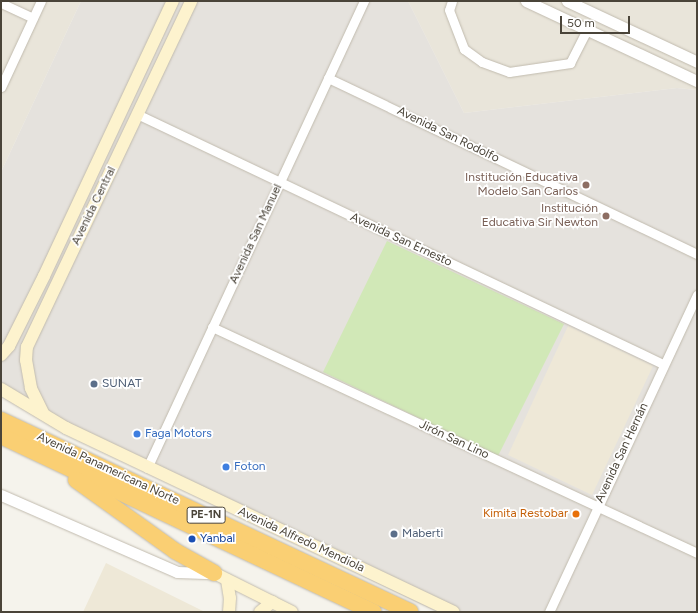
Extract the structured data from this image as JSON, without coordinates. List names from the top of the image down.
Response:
{
  "streets": {
    "highway": ["Avenida Panamericana Norte", "PE-1N"],
    "main road": ["Avenida Central", "Avenida Alfredo Mendiola"],
    "street": [
      "Avenida San Rodolfo",
      "Avenida San Manuel",
      "Avenida San Ernesto",
      "Jirón San Lino",
      "Avenida San Hernán"
    ]
  },
  "crossings": [
    ["Avenida San Rodolfo", "Avenida San Manuel"],
    ["Avenida Central", "Avenida San Ernesto"],
    ["Avenida Central", "Avenida Alfredo Mendiola"],
    ["Avenida San Manuel", "Avenida San Ernesto"],
    ["Avenida San Manuel", "Jirón San Lino"],
    ["Avenida San Manuel", "Avenida Alfredo Mendiola"],
    ["Avenida San Ernesto", "Avenida San Hernán"],
    ["Jirón San Lino", "Avenida San Hernán"]
  ],
  "places": [
    "Institución Educativa Modelo San Carlos",
    "Institución Educativa Sir Newton",
    "SUNAT",
    "Faga Motors",
    "Foton",
    "Kimita Restobar",
    "Maberti",
    "Yanbal"
  ],
  "scale_bar": "50 m"
}
